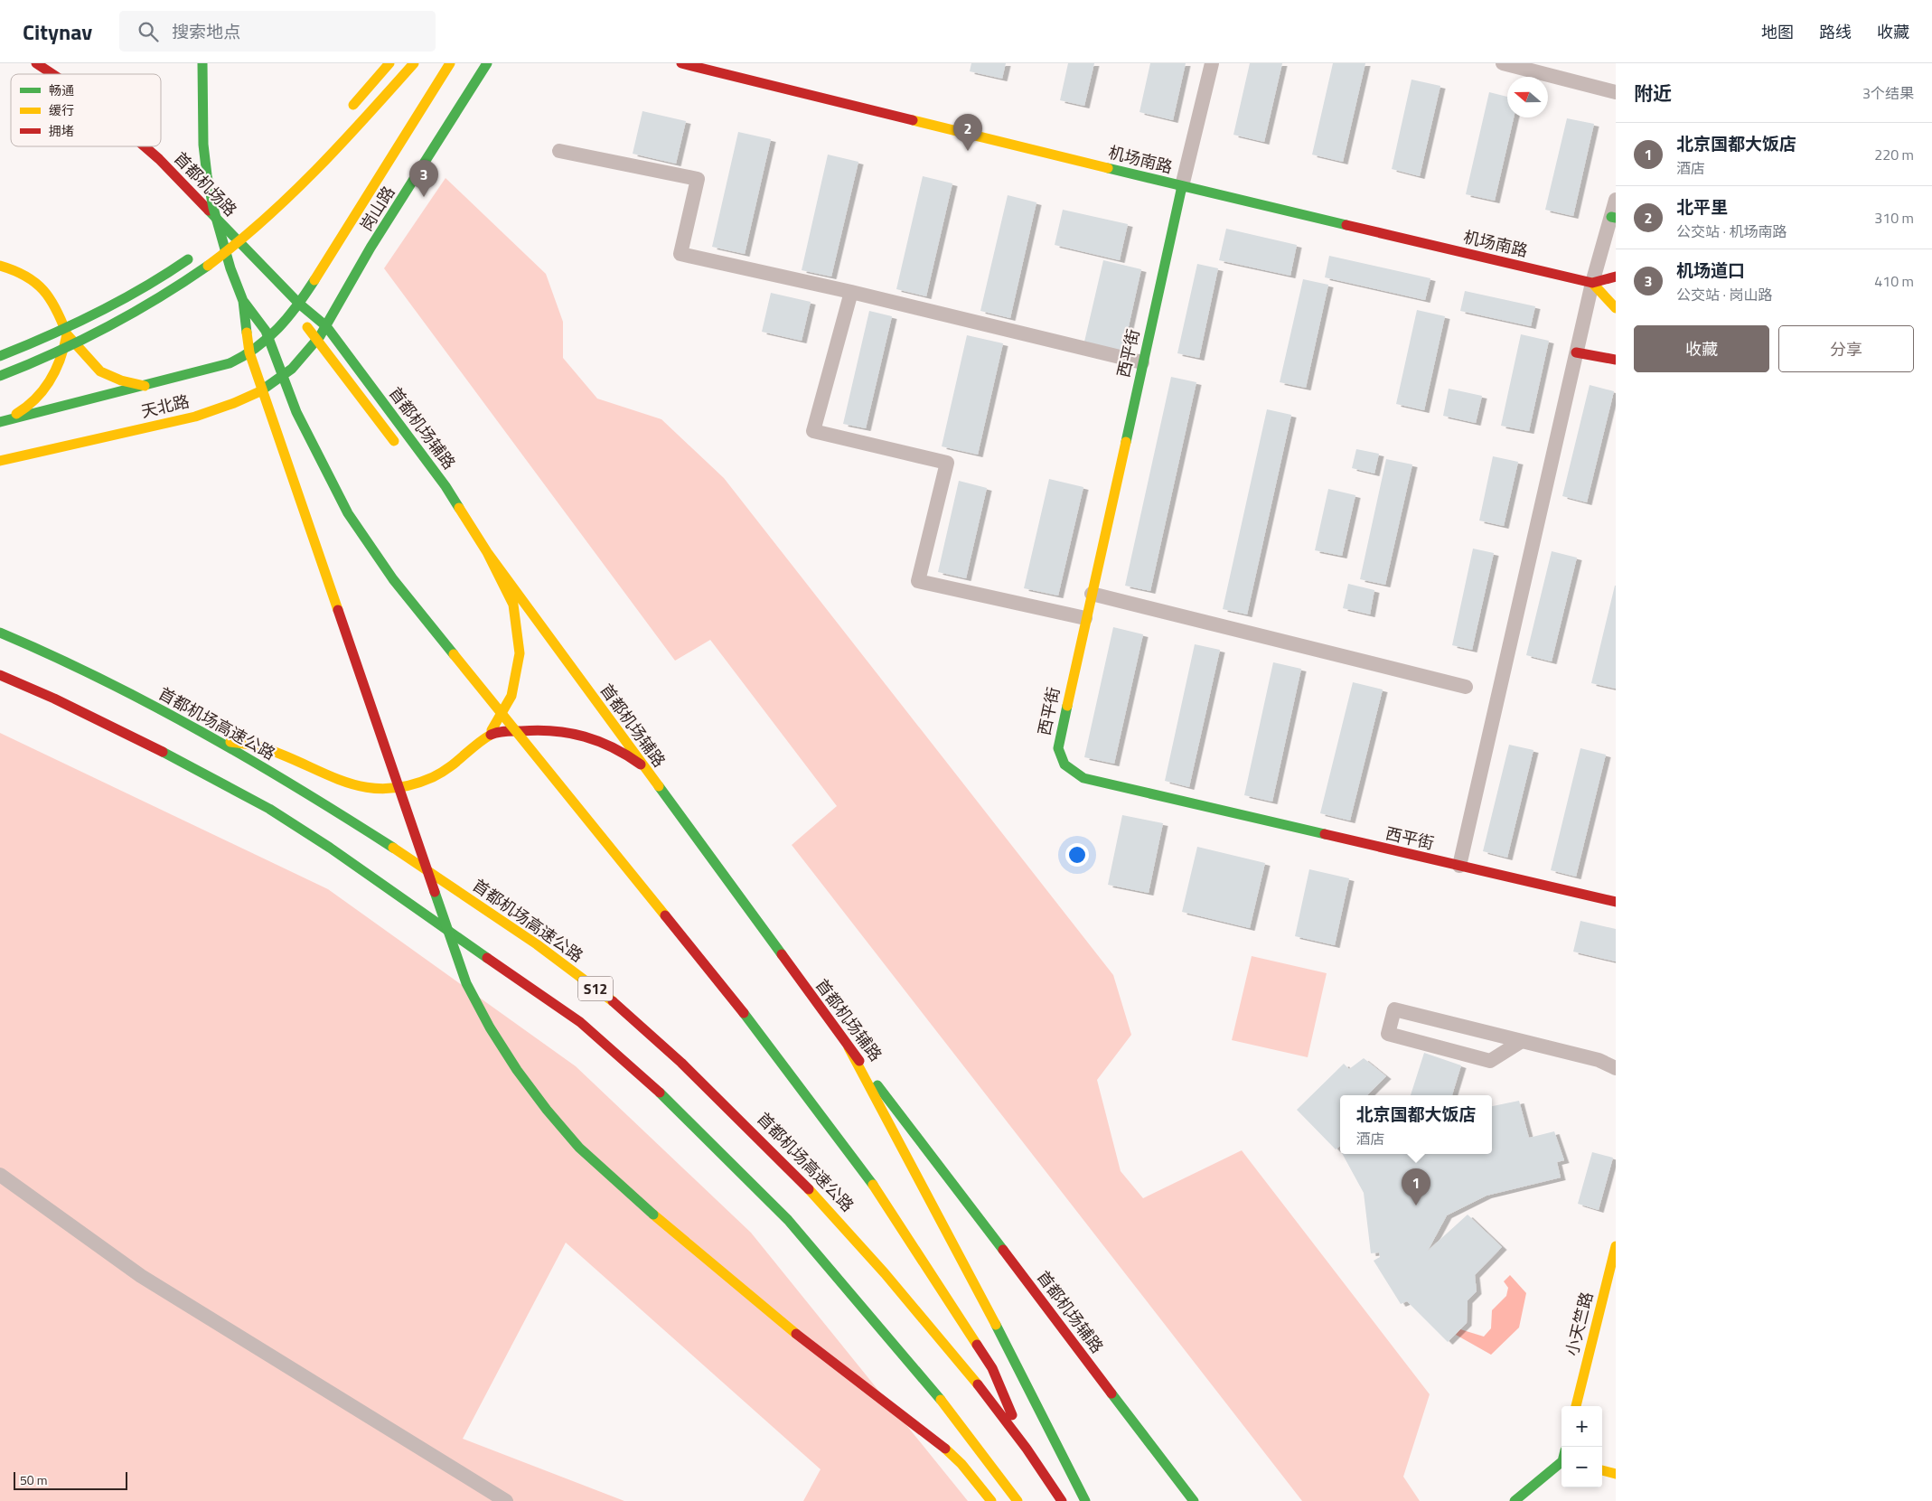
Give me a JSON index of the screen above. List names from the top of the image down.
{
  "streets": {
    "main road": [
      "机场南路",
      "首都机场路",
      "岗山路",
      "西平街",
      "天北路",
      "首都机场辅路",
      "首都机场高速公路",
      "S12",
      "小天竺路"
    ]
  },
  "crossings": [
    ["机场南路", "西平街"],
    ["首都机场路", "岗山路"],
    ["首都机场路", "天北路"],
    ["首都机场路", "首都机场辅路"],
    ["岗山路", "天北路"],
    ["岗山路", "首都机场辅路"],
    ["天北路", "首都机场辅路"]
  ],
  "legend": ["畅通", "缓行", "拥堵"],
  "scale_bar": "50 m",
  "north": "left",
  "page": {
    "header": "Citynav",
    "search": "搜索地点",
    "nav": ["地图", "路线", "收藏"],
    "heading": ["附近", "3个结果"],
    "pins": ["2", "3", "1"],
    "list": [
      {
        "mark": "1",
        "name": "北京国都大饭店",
        "note": "酒店",
        "value": "220 m"
      },
      {
        "mark": "2",
        "name": "北平里",
        "note": "公交站 · 机场南路",
        "value": "310 m"
      },
      {
        "mark": "3",
        "name": "机场道口",
        "note": "公交站 · 岗山路",
        "value": "410 m"
      }
    ],
    "buttons": ["收藏", "分享"],
    "popup": ["北京国都大饭店", "酒店"],
    "map_buttons": ["+", "−"],
    "scale": "50 m"
  }
}
